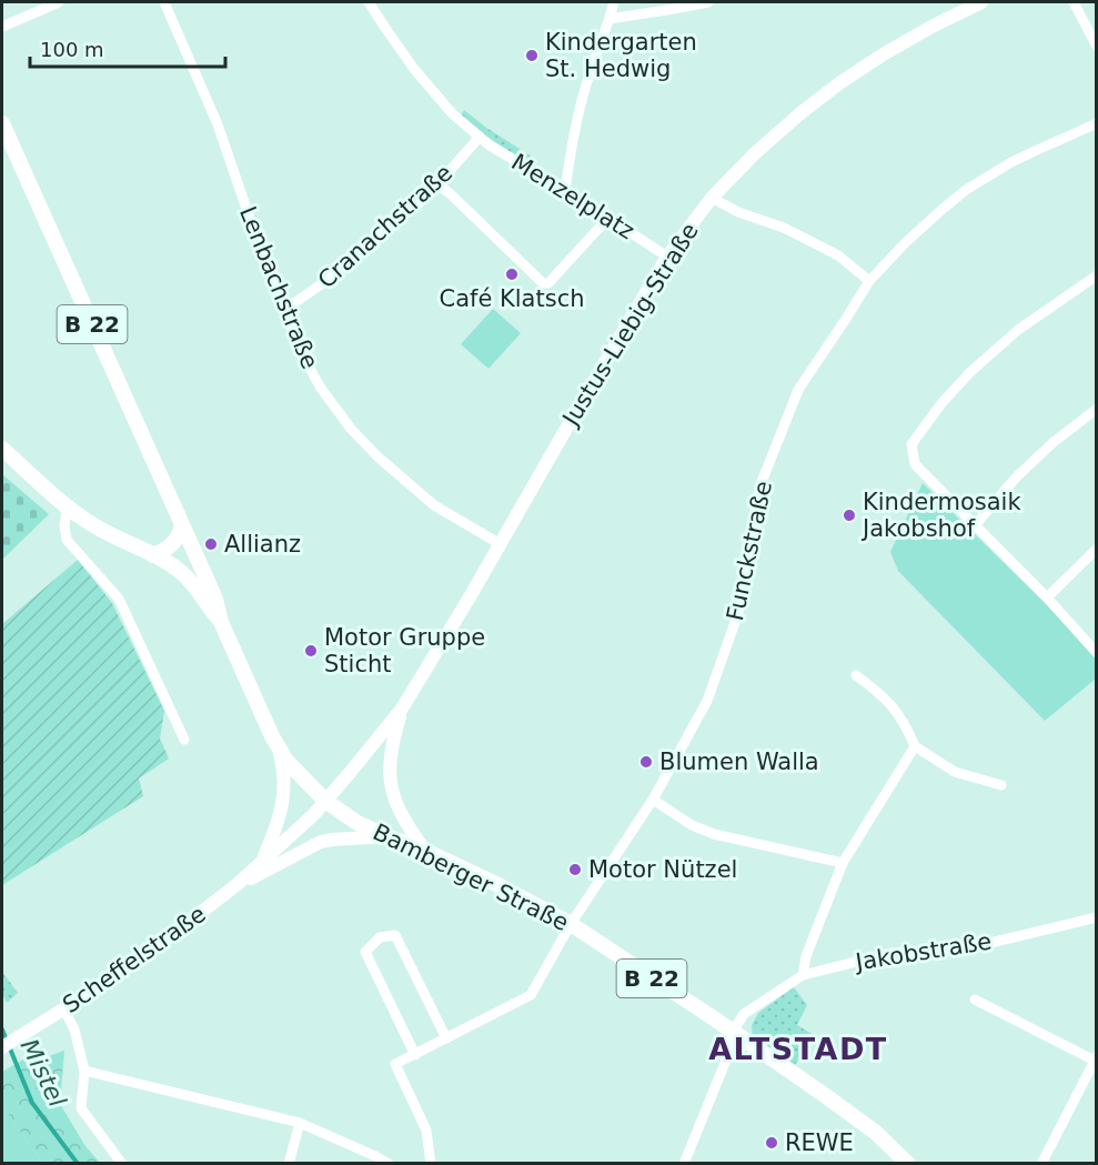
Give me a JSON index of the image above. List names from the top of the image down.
{
  "streets": {
    "main road": [
      "B 22",
      "Justus-Liebig-Straße",
      "Bamberger Straße",
      "Scheffelstraße"
    ],
    "street": [
      "Menzelplatz",
      "Cranachstraße",
      "Lenbachstraße",
      "Funckstraße",
      "Jakobstraße"
    ]
  },
  "crossings": [
    ["Menzelplatz", "Cranachstraße"],
    ["Menzelplatz", "Justus-Liebig-Straße"],
    ["Cranachstraße", "Lenbachstraße"],
    ["Lenbachstraße", "Justus-Liebig-Straße"],
    ["B 22", "Bamberger Straße"],
    ["B 22", "Scheffelstraße"],
    ["Justus-Liebig-Straße", "Scheffelstraße"],
    ["Funckstraße", "Bamberger Straße"],
    ["Bamberger Straße", "Jakobstraße"],
    ["Bamberger Straße", "Scheffelstraße"]
  ],
  "districts": ["ALTSTADT"],
  "water": ["Mistel"],
  "places": [
    "Kindergarten St. Hedwig",
    "Café Klatsch",
    "Kindermosaik Jakobshof",
    "Allianz",
    "Motor Gruppe Sticht",
    "Blumen Walla",
    "Motor Nützel",
    "REWE"
  ],
  "scale_bar": "100 m"
}
